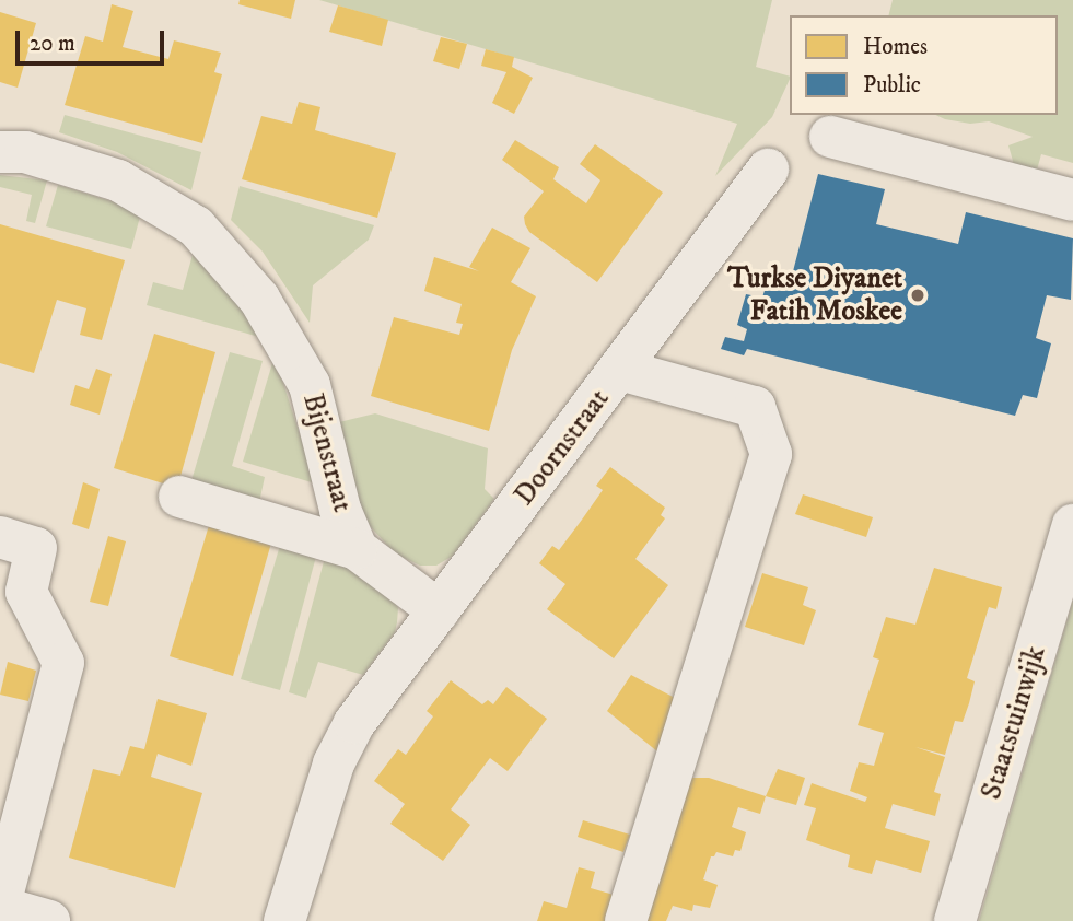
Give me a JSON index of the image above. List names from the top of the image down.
{
  "streets": {
    "street": ["Doornstraat", "Bijenstraat", "Staatstuinwijk"]
  },
  "crossings": [
    ["Doornstraat", "Bijenstraat"]
  ],
  "places": ["Turkse Diyanet Fatih Moskee"],
  "legend": ["Homes", "Public"],
  "scale_bar": "20 m"
}
